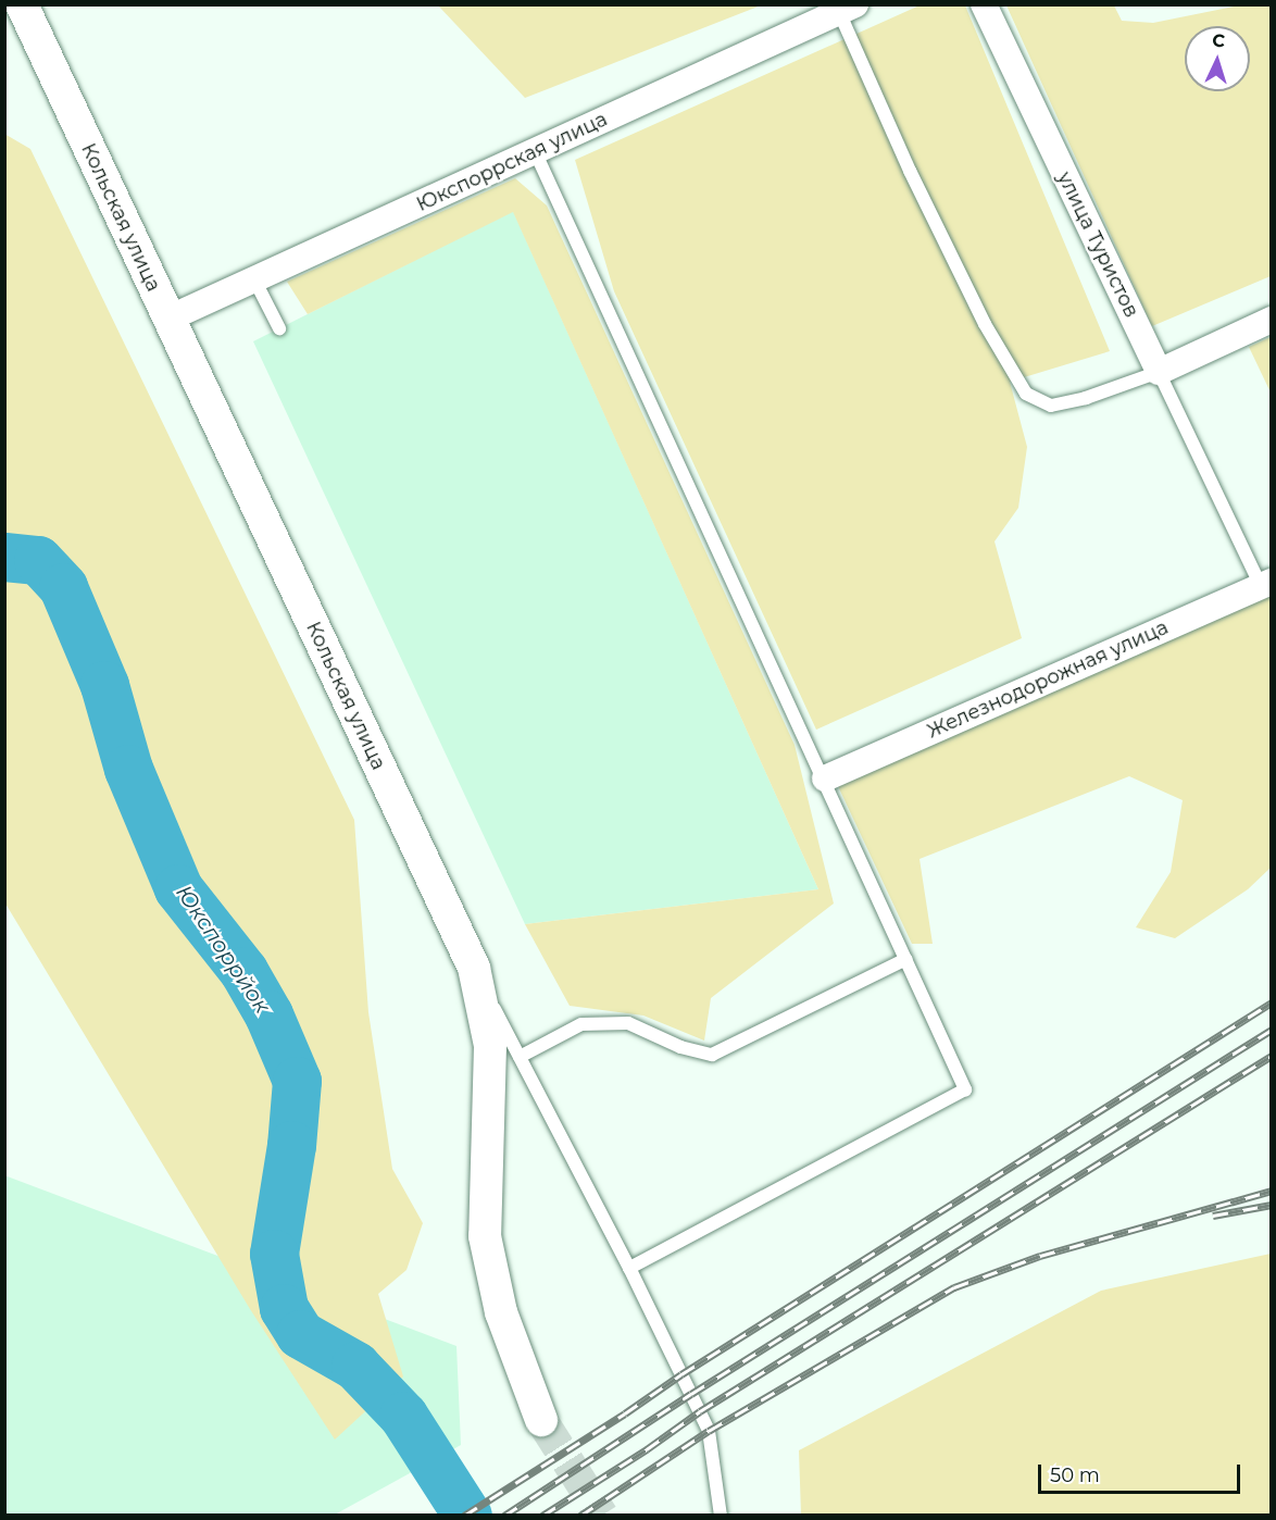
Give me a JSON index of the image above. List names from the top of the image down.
{
  "streets": {
    "street": [
      "Юкспоррская улица",
      "Кольская улица",
      "улица Туристов",
      "Железнодорожная улица"
    ]
  },
  "crossings": [
    ["Юкспоррская улица", "Кольская улица"]
  ],
  "water": ["Юкспоррйок"],
  "scale_bar": "50 m",
  "north": "top"
}
